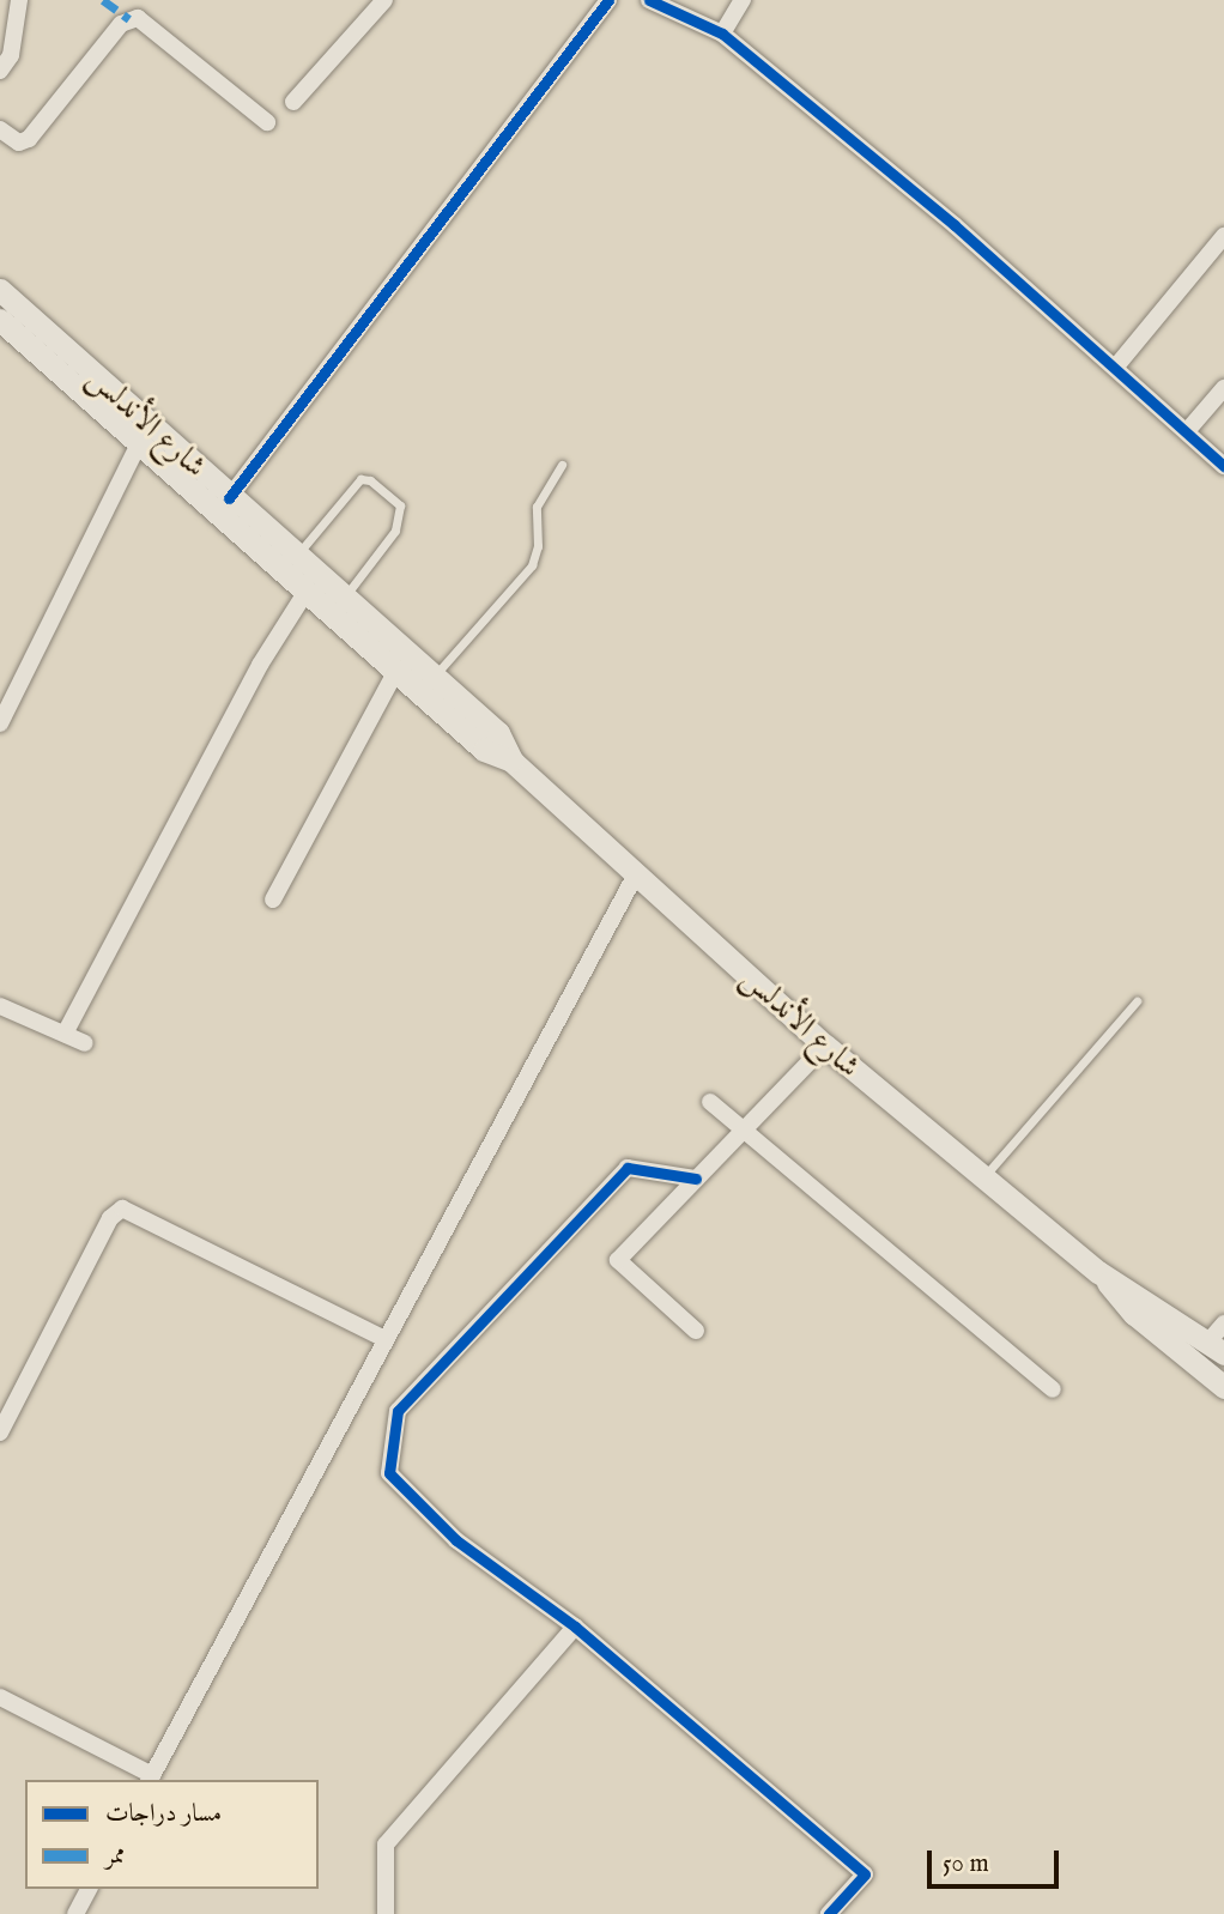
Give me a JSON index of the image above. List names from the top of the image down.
{
  "streets": {
    "main road": ["شارع الأندلس"]
  },
  "legend": ["مسار دراجات", "ممر"],
  "scale_bar": "50 m"
}
